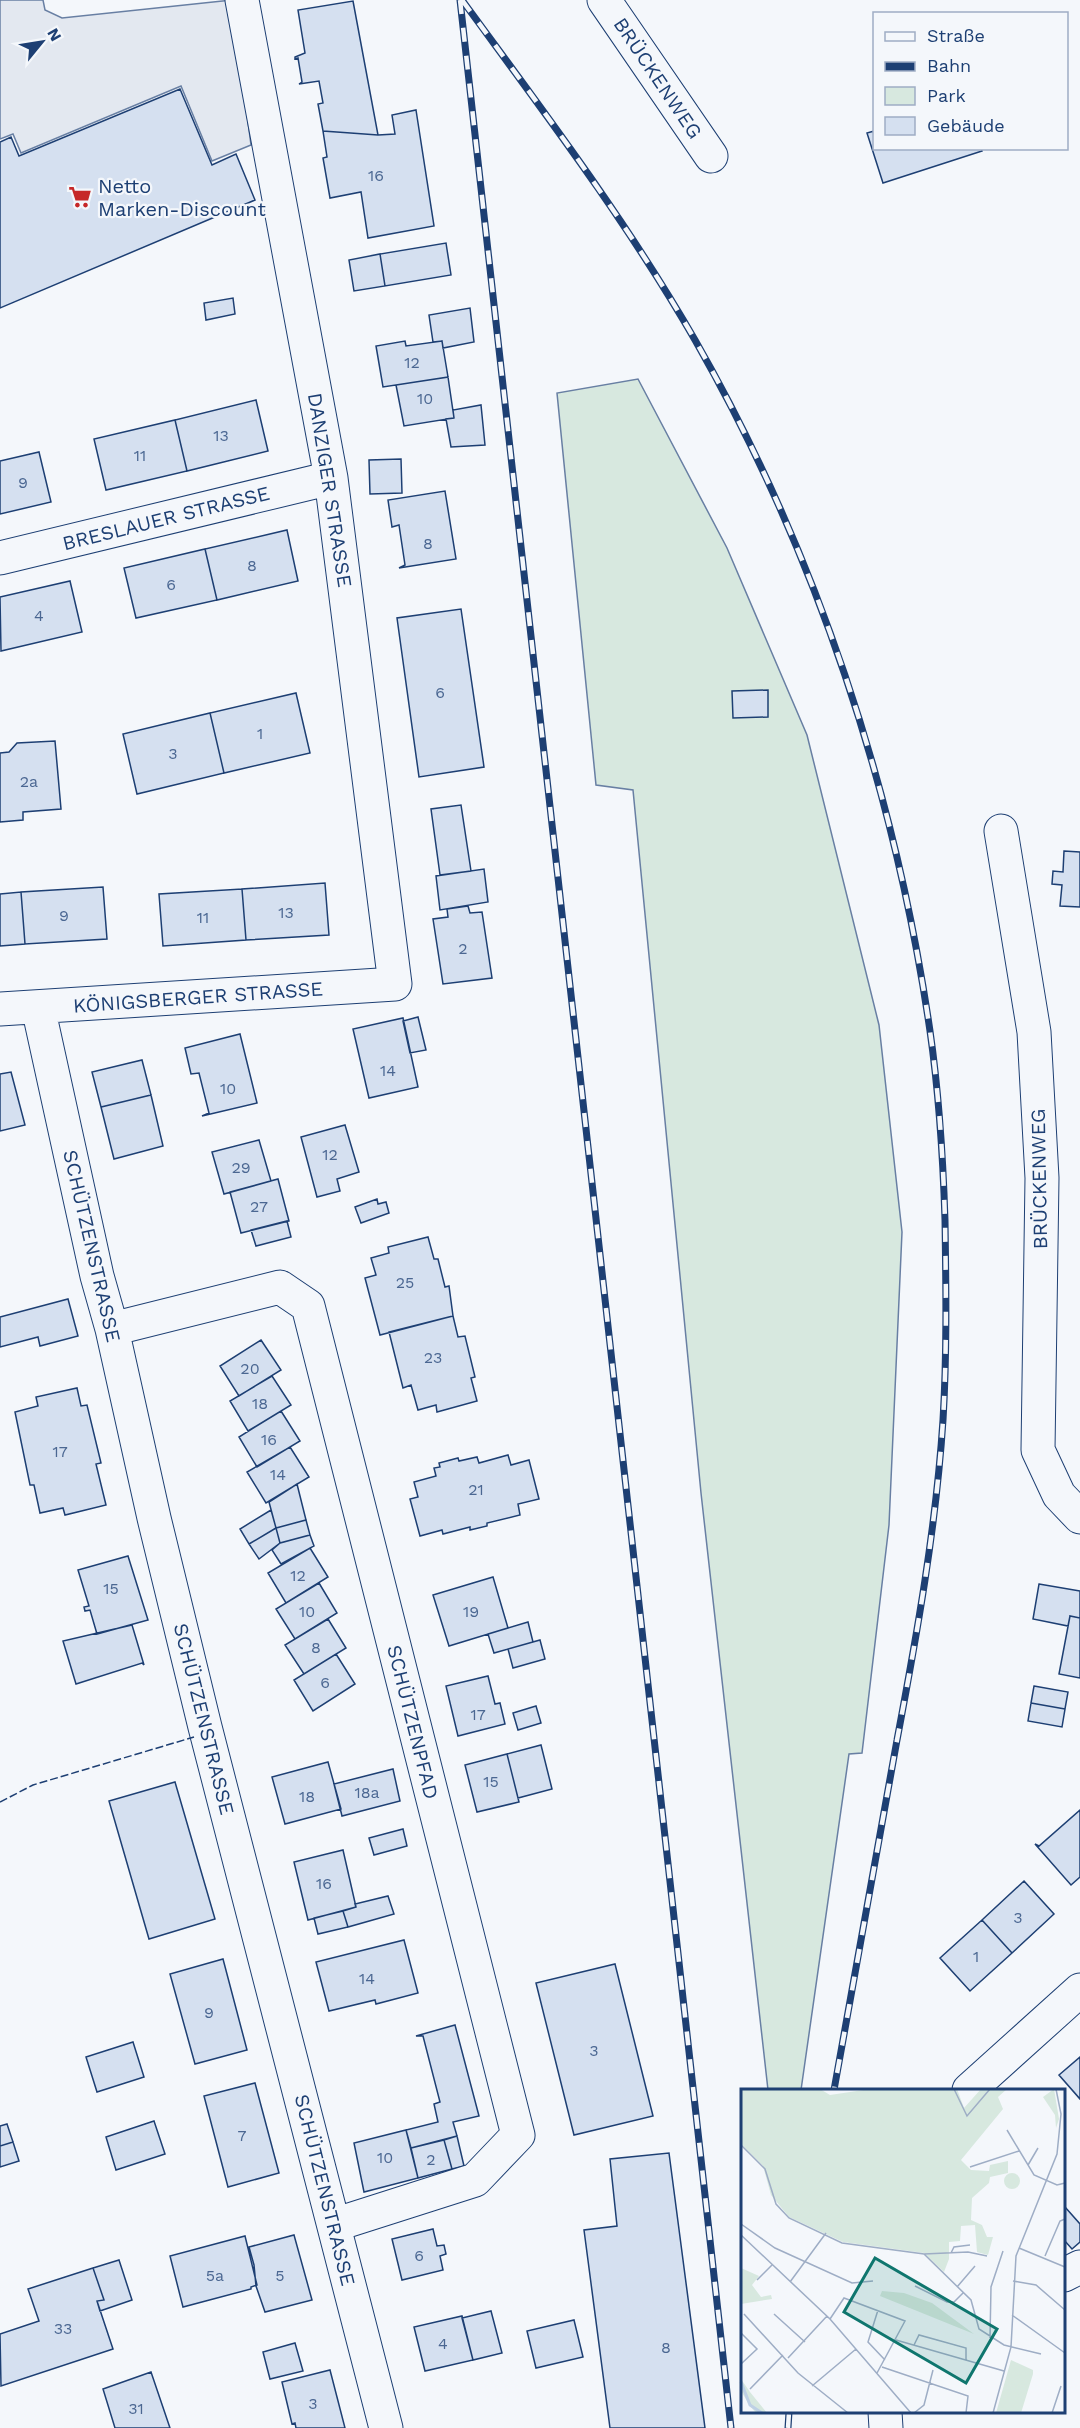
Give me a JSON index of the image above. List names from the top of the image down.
{
  "streets": {
    "street": [
      "BRÜCKENWEG",
      "DANZIGER STRASSE",
      "BRESLAUER STRASSE",
      "KÖNIGSBERGER STRASSE",
      "SCHÜTZENSTRASSE",
      "SCHÜTZENPFAD"
    ]
  },
  "crossings": [
    ["DANZIGER STRASSE", "BRESLAUER STRASSE"],
    ["DANZIGER STRASSE", "KÖNIGSBERGER STRASSE"],
    ["KÖNIGSBERGER STRASSE", "SCHÜTZENSTRASSE"],
    ["SCHÜTZENSTRASSE", "SCHÜTZENPFAD"]
  ],
  "places": {
    "supermarket": ["Netto Marken-Discount"]
  },
  "house_numbers": [
    "16",
    "12",
    "10",
    "13",
    "11",
    "9",
    "8",
    "8",
    "6",
    "4",
    "6",
    "1",
    "3",
    "2a",
    "13",
    "9",
    "11",
    "2",
    "14",
    "10",
    "12",
    "29",
    "27",
    "25",
    "23",
    "20",
    "18",
    "16",
    "17",
    "14",
    "21",
    "12",
    "15",
    "10",
    "19",
    "8",
    "6",
    "17",
    "15",
    "18a",
    "18",
    "16",
    "3",
    "1",
    "14",
    "9",
    "3",
    "7",
    "10",
    "2",
    "6",
    "5a",
    "5",
    "33",
    "4",
    "8",
    "3",
    "31"
  ],
  "legend": [
    "Straße",
    "Bahn",
    "Park",
    "Gebäude"
  ],
  "north": "top right"
}
